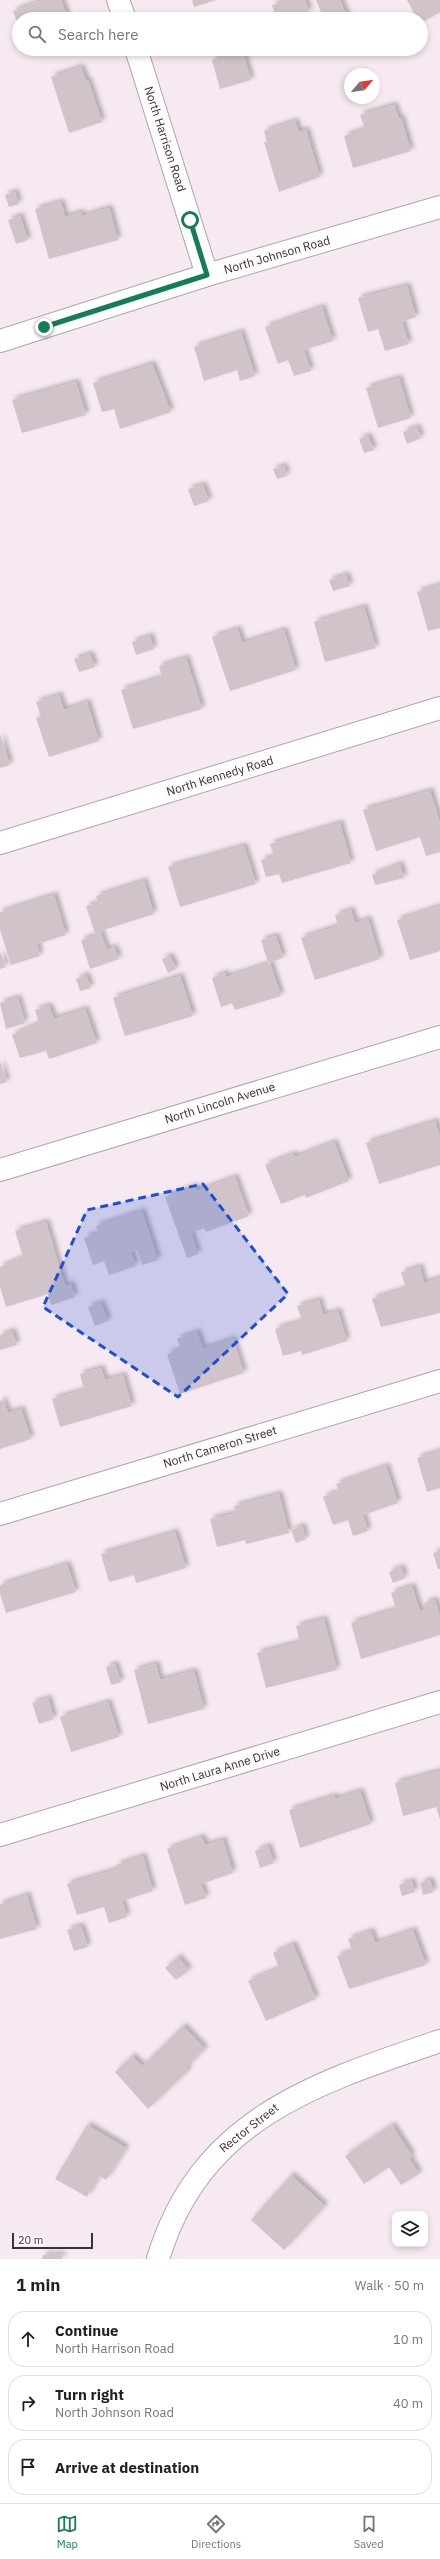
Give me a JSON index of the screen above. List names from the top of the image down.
{
  "streets": {
    "street": [
      "North Harrison Road",
      "North Johnson Road",
      "North Kennedy Road",
      "North Lincoln Avenue",
      "North Cameron Street",
      "North Laura Anne Drive",
      "Rector Street"
    ]
  },
  "crossings": [
    ["North Harrison Road", "North Johnson Road"]
  ],
  "scale_bar": "20 m",
  "north": "top right",
  "page": {
    "search": "Search here",
    "scale": "20 m",
    "heading": ["1 min", "Walk · 50 m"],
    "list": [
      ["Continue", "North Harrison Road", "10 m"],
      ["Turn right", "North Johnson Road", "40 m"],
      "Arrive at destination"
    ],
    "nav": ["Map", "Directions", "Saved"]
  }
}
